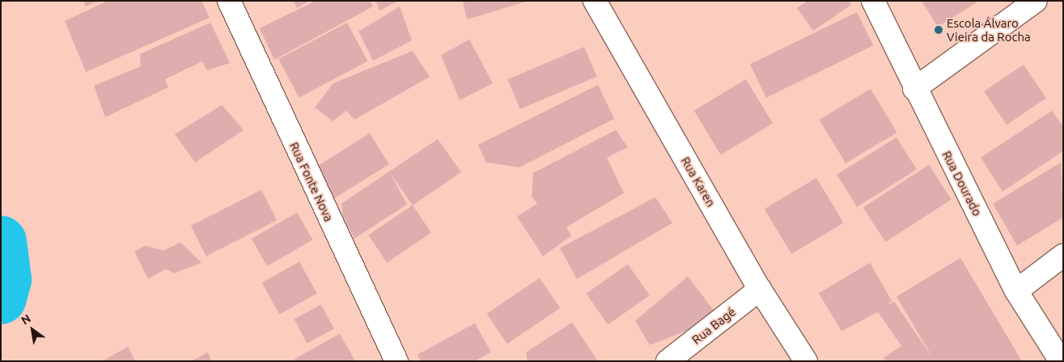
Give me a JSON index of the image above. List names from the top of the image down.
{
  "streets": {
    "street": [
      "Rua Fonte Nova",
      "Rua Karen",
      "Rua Dourado",
      "Rua Bagé"
    ]
  },
  "crossings": [
    ["Rua Karen", "Rua Bagé"]
  ],
  "places": ["Escola Álvaro Vieira da Rocha"],
  "north": "top left"
}
